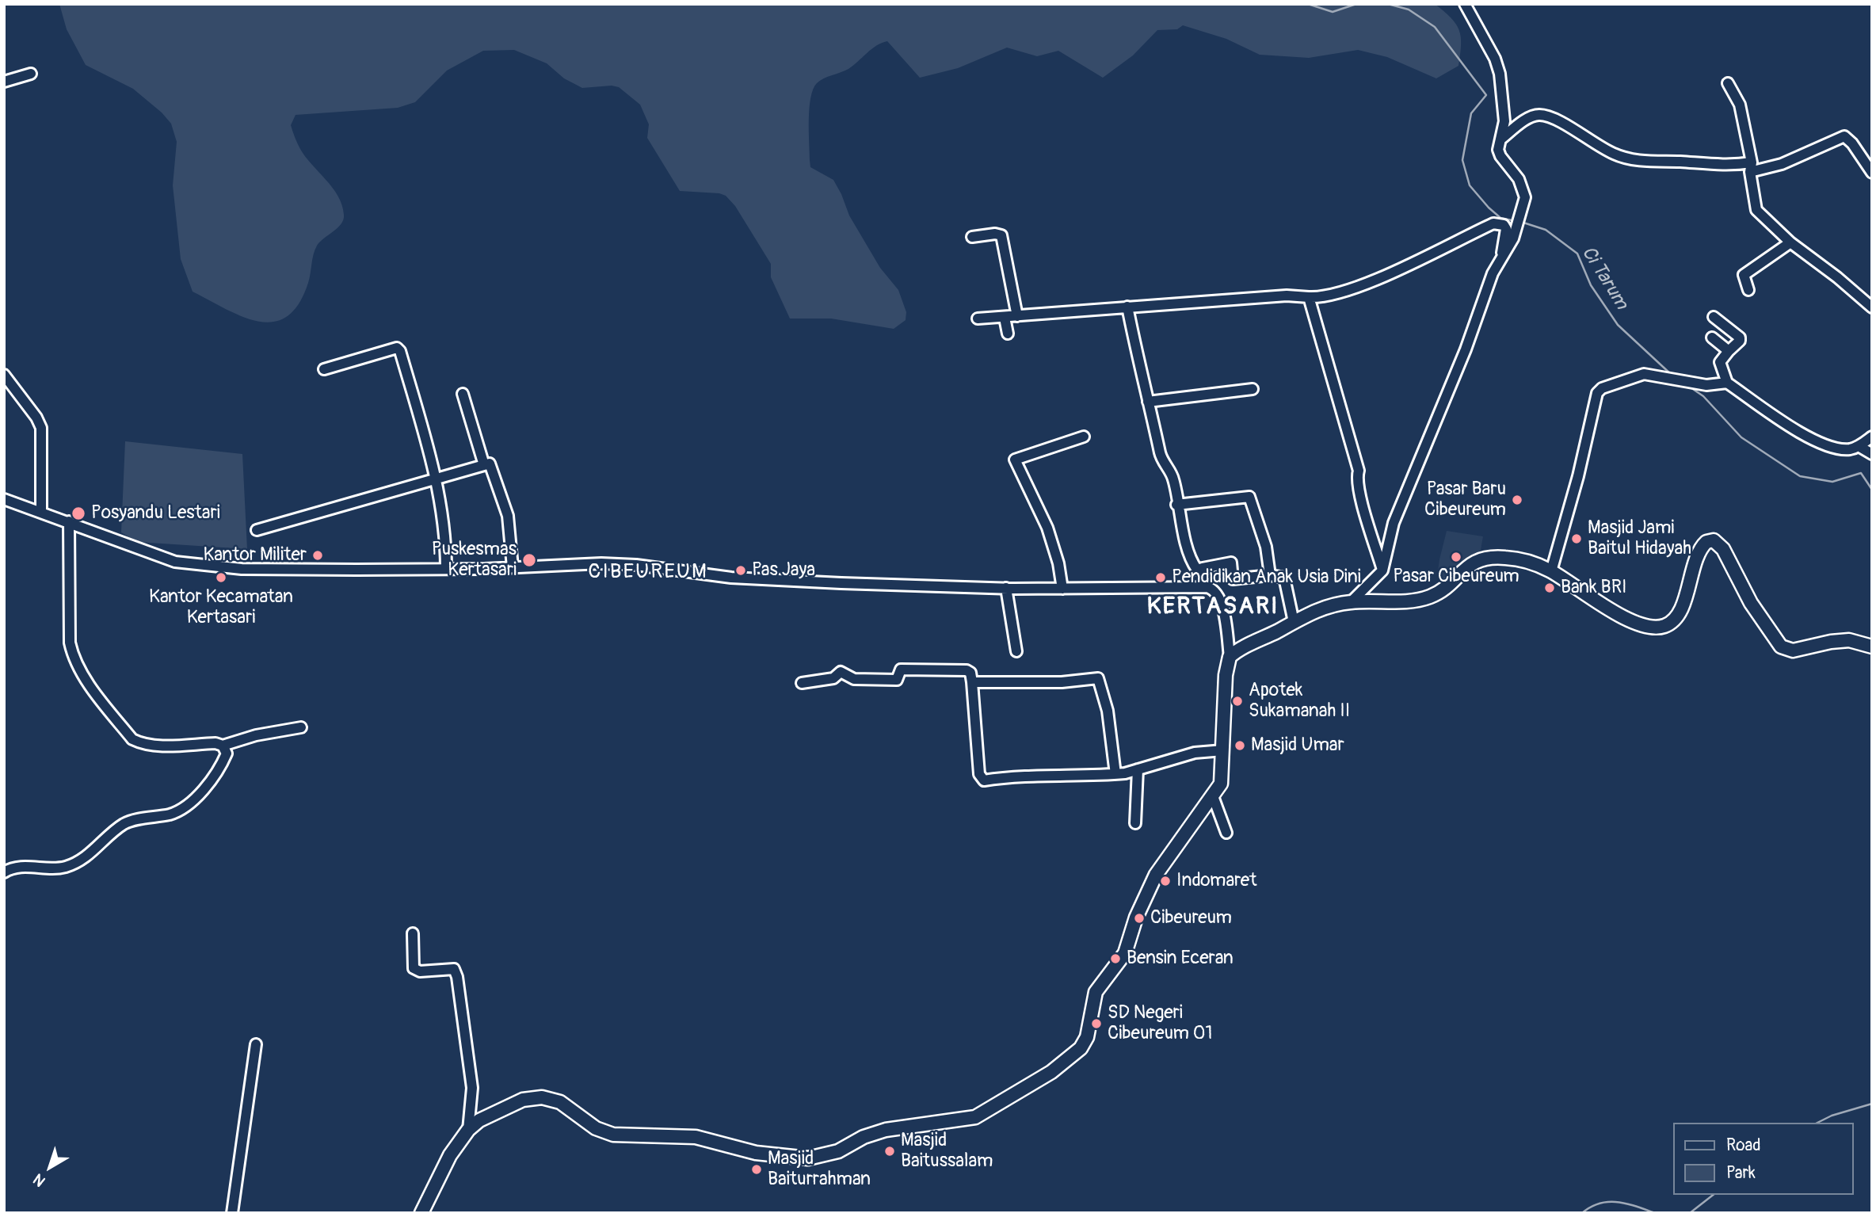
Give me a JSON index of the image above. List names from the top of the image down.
{
  "districts": ["CIBEUREUM", "KERTASARI"],
  "water": ["Ci Tarum"],
  "places": [
    "Pasar Baru Cibeureum",
    "Posyandu Lestari",
    "Masjid Jami Baitul Hidayah",
    "Kantor Militer",
    "Pasar Cibeureum",
    "Puskesmas Kertasari",
    "Pas Jaya",
    "Kantor Kecamatan Kertasari",
    "Pendidikan Anak Usia Dini",
    "Bank BRI",
    "Apotek Sukamanah II",
    "Masjid Umar",
    "Indomaret",
    "Cibeureum",
    "Bensin Eceran",
    "SD Negeri Cibeureum 01",
    "Masjid Baitussalam",
    "Masjid Baiturrahman"
  ],
  "legend": ["Road", "Park"],
  "north": "bottom left"
}
